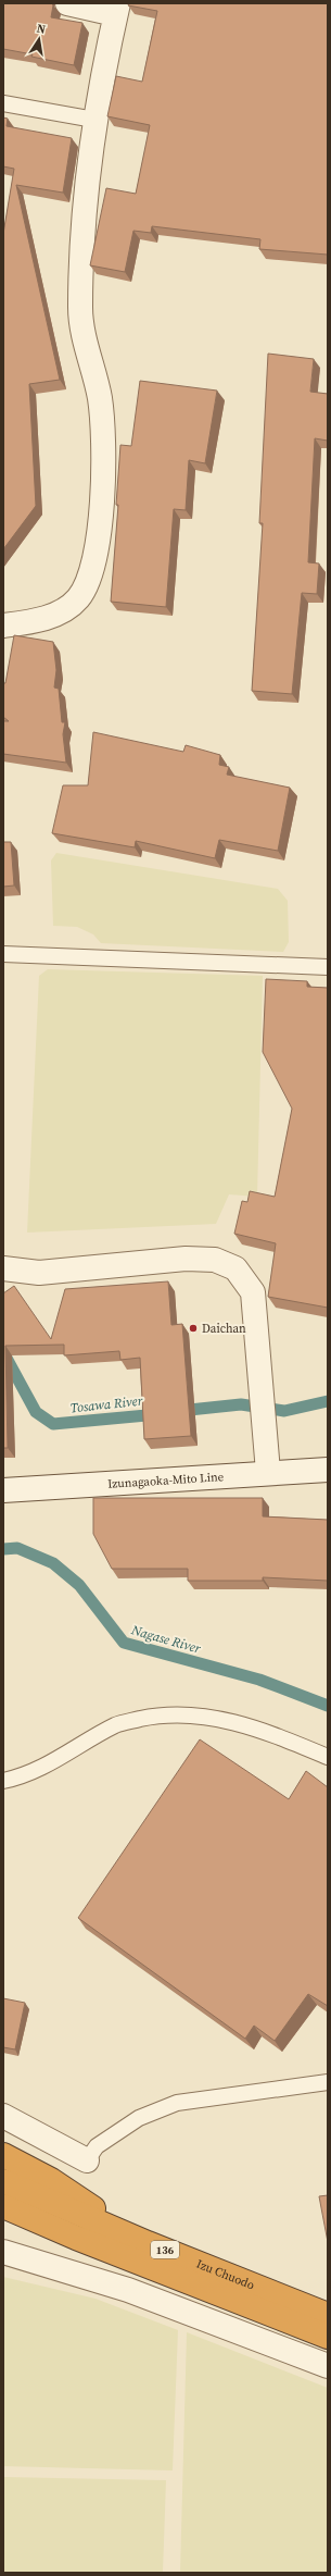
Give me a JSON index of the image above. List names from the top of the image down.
{
  "streets": {
    "highway": ["136", "Izu Chuodo"],
    "street": ["Izunagaoka-Mito Line"]
  },
  "water": ["Tosawa River", "Nagase River"],
  "places": ["Daichan"],
  "north": "top"
}
